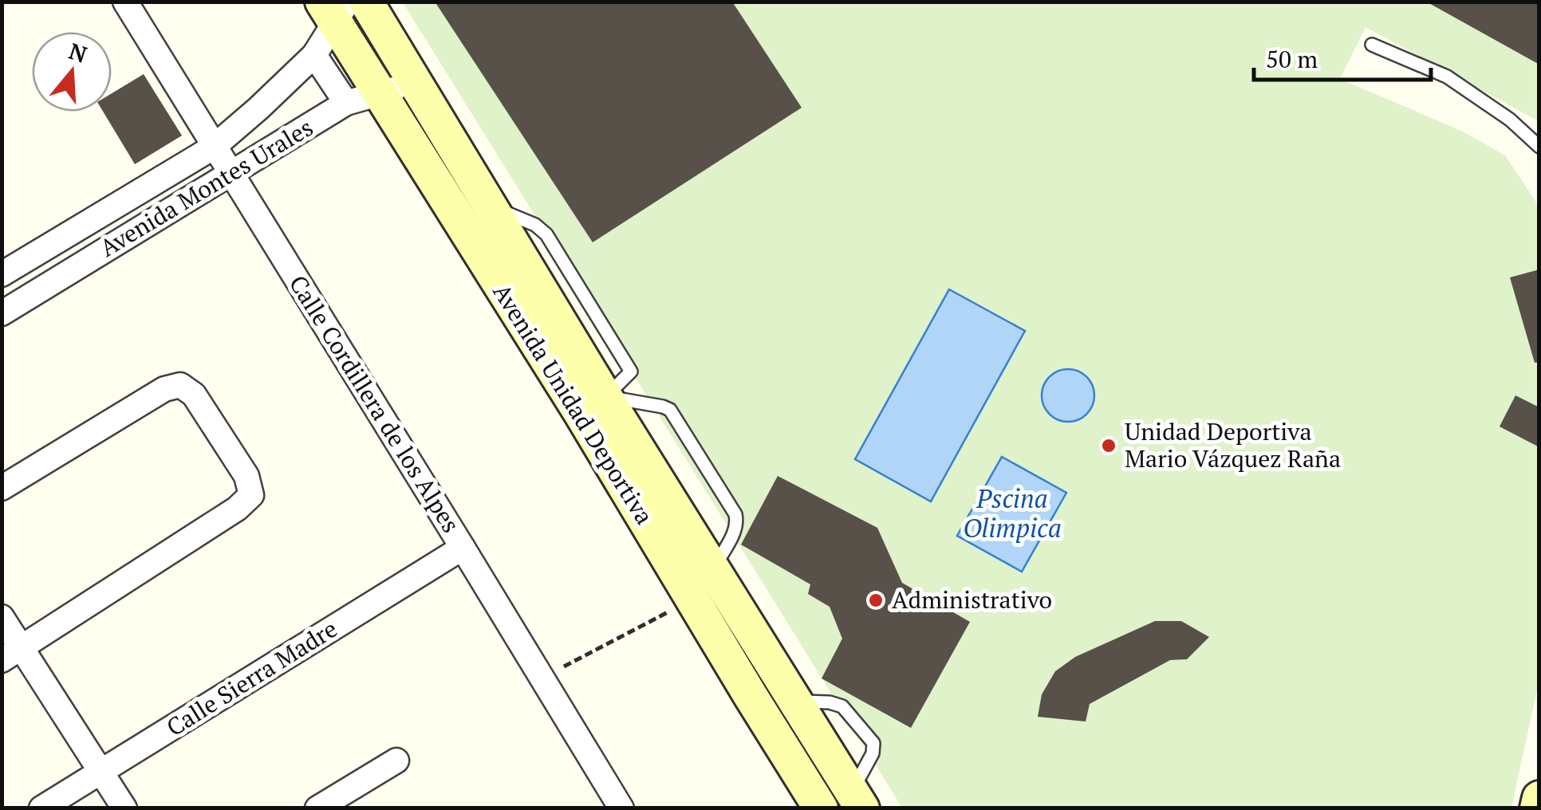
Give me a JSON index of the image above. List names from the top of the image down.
{
  "streets": {
    "street": [
      "Avenida Montes Urales",
      "Calle Cordillera de los Alpes",
      "Avenida Unidad Deportiva",
      "Calle Sierra Madre"
    ]
  },
  "crossings": [
    ["Avenida Montes Urales", "Calle Cordillera de los Alpes"],
    ["Avenida Montes Urales", "Avenida Unidad Deportiva"],
    ["Calle Cordillera de los Alpes", "Calle Sierra Madre"]
  ],
  "water": ["Pscina Olimpica"],
  "places": ["Unidad Deportiva Mario Vázquez Raña", "Administrativo"],
  "scale_bar": "50 m",
  "north": "top"
}
